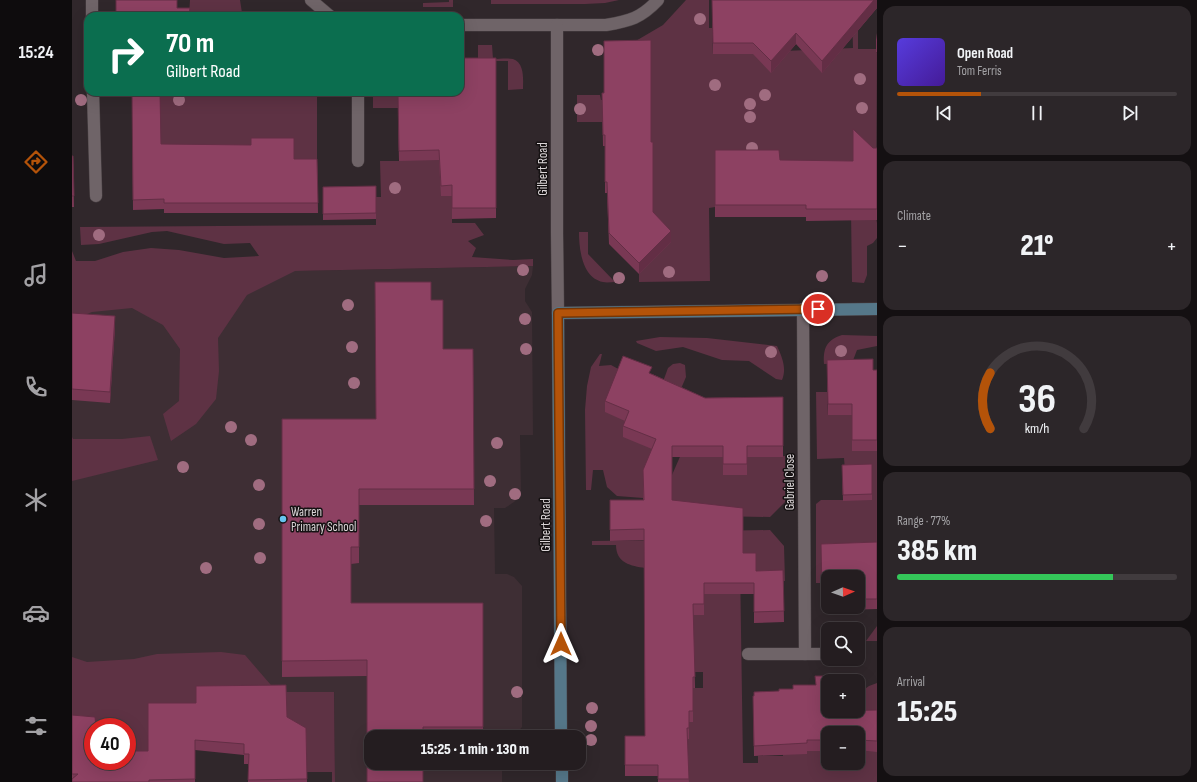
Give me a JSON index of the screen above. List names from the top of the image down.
{
  "streets": {
    "street": ["Gilbert Road", "Gabriel Close"]
  },
  "places": ["Warren Primary School"],
  "north": "right",
  "page": {
    "tabs": "15:24",
    "turn": ["70 m", "Gilbert Road"],
    "song": ["Open Road", "Tom Ferris"],
    "tile": [
      "Climate",
      ["Range · 77%", "385 km"],
      ["Arrival", "15:25"]
    ],
    "heat": ["−", "21°", "+"],
    "map_buttons": ["+", "−"],
    "limit": "40",
    "trip": "15:25 · 1 min · 130 m",
    "gauge": ["36", "km/h"]
  }
}
